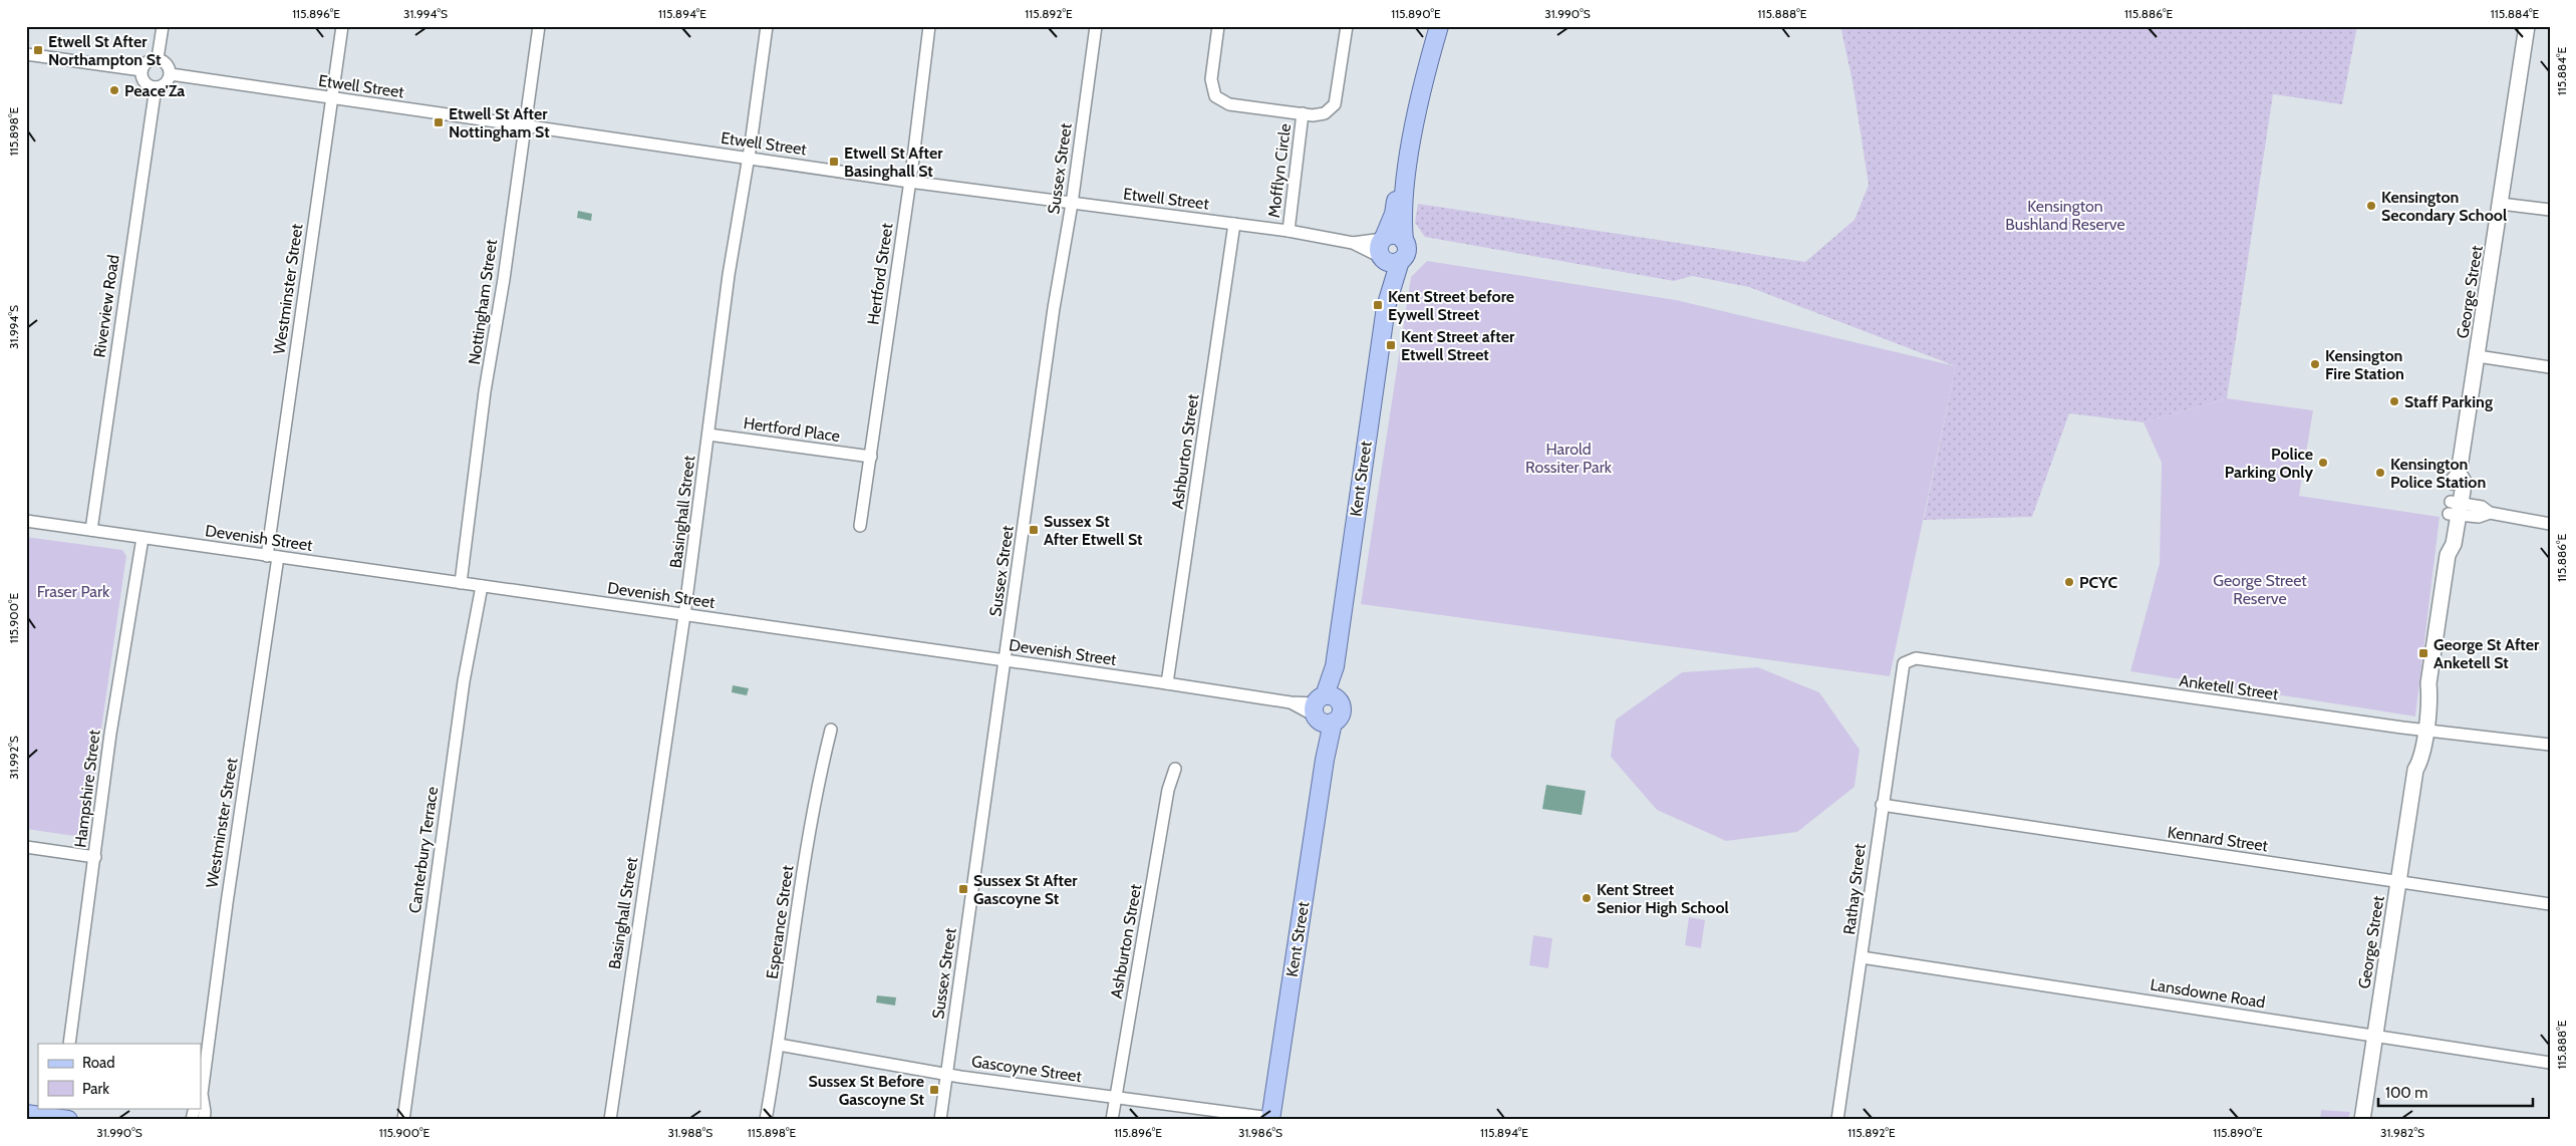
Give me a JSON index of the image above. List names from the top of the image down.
{
  "streets": {
    "main road": ["George Street", "Kent Street"],
    "street": [
      "Etwell Street",
      "Sussex Street",
      "Mofflyn Circle",
      "Hertford Street",
      "Westminster Street",
      "Nottingham Street",
      "Riverview Road",
      "Hertford Place",
      "Ashburton Street",
      "Basinghall Street",
      "Devenish Street",
      "Anketell Street",
      "Hampshire Street",
      "Kennard Street",
      "Canterbury Terrace",
      "Rathay Street",
      "Esperance Street",
      "Lansdowne Road",
      "Gascoyne Street"
    ]
  },
  "crossings": [
    ["Etwell Street", "Sussex Street"],
    ["Etwell Street", "Mofflyn Circle"],
    ["Etwell Street", "Hertford Street"],
    ["Etwell Street", "Westminster Street"],
    ["Etwell Street", "Nottingham Street"],
    ["Etwell Street", "Riverview Road"],
    ["Etwell Street", "Ashburton Street"],
    ["Etwell Street", "Kent Street"],
    ["Etwell Street", "Basinghall Street"],
    ["Sussex Street", "Devenish Street"],
    ["Sussex Street", "Gascoyne Street"],
    ["Hertford Street", "Hertford Place"],
    ["Westminster Street", "Devenish Street"],
    ["George Street", "Anketell Street"],
    ["George Street", "Kennard Street"],
    ["George Street", "Lansdowne Road"],
    ["Nottingham Street", "Devenish Street"],
    ["Riverview Road", "Devenish Street"],
    ["Hertford Place", "Basinghall Street"],
    ["Ashburton Street", "Devenish Street"],
    ["Ashburton Street", "Gascoyne Street"],
    ["Kent Street", "Devenish Street"],
    ["Kent Street", "Gascoyne Street"],
    ["Basinghall Street", "Devenish Street"],
    ["Devenish Street", "Hampshire Street"],
    ["Devenish Street", "Canterbury Terrace"],
    ["Anketell Street", "Rathay Street"],
    ["Kennard Street", "Rathay Street"],
    ["Rathay Street", "Lansdowne Road"],
    ["Esperance Street", "Gascoyne Street"]
  ],
  "parks": [
    "Kensington Bushland Reserve",
    "Harold Rossiter Park",
    "George Street Reserve",
    "Fraser Park"
  ],
  "places": {
    "transit": [
      "Etwell St After Northampton St",
      "Etwell St After Nottingham St",
      "Etwell St After Basinghall St",
      "Kent Street before Eywell Street",
      "Kent Street after Etwell Street",
      "Sussex St After Etwell St",
      "George St After Anketell St",
      "Sussex St After Gascoyne St",
      "Sussex St Before Gascoyne St"
    ],
    "other": [
      "Peace'Za",
      "Kensington Secondary School",
      "Kensington Fire Station",
      "Staff Parking",
      "Police Parking Only",
      "Kensington Police Station",
      "PCYC",
      "Kent Street Senior High School"
    ]
  },
  "legend": ["Road", "Park"],
  "scale_bar": "100 m",
  "coordinates": [
    "115.896°E",
    "31.994°S",
    "115.894°E",
    "115.892°E",
    "115.890°E",
    "31.990°S",
    "115.888°E",
    "115.886°E",
    "115.884°E",
    "115.898°E",
    "115.900°E",
    "31.992°S",
    "31.988°S",
    "31.986°S",
    "31.982°S"
  ]
}
